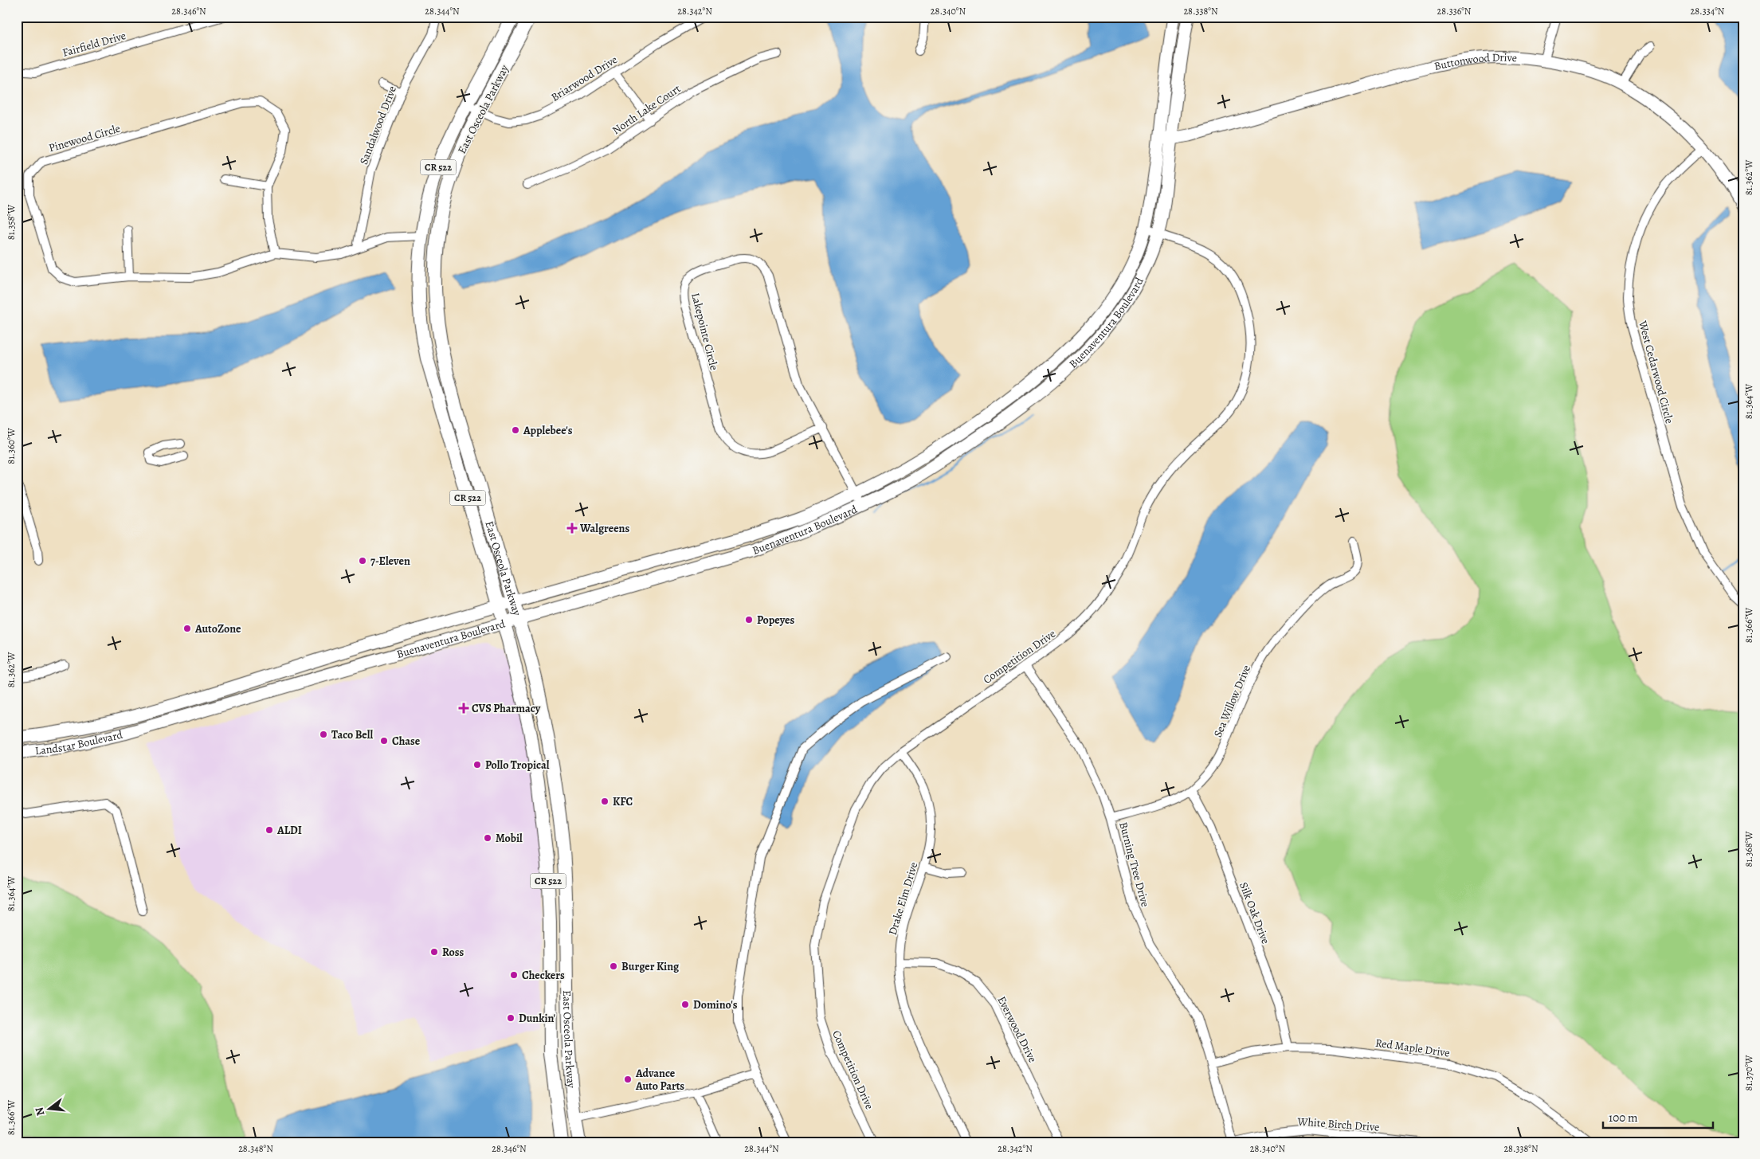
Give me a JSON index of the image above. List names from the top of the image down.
{
  "streets": {
    "main road": [
      "Buttonwood Drive",
      "East Osceola Parkway",
      "CR 522",
      "Buenaventura Boulevard",
      "Landstar Boulevard"
    ],
    "street": [
      "Fairfield Drive",
      "Briarwood Drive",
      "North Lake Court",
      "Sandalwood Drive",
      "Pinewood Circle",
      "Lakepointe Circle",
      "West Cedarwood Circle",
      "Competition Drive",
      "Sea Willow Drive",
      "Burning Tree Drive",
      "Drake Elm Drive",
      "Silk Oak Drive",
      "Everwood Drive",
      "Red Maple Drive",
      "White Birch Drive"
    ]
  },
  "crossings": [
    ["Buttonwood Drive", "Buenaventura Boulevard"],
    ["Buttonwood Drive", "West Cedarwood Circle"],
    ["Briarwood Drive", "East Osceola Parkway"],
    ["East Osceola Parkway", "Pinewood Circle"],
    ["East Osceola Parkway", "Buenaventura Boulevard"],
    ["Sandalwood Drive", "Pinewood Circle"],
    ["Buenaventura Boulevard", "Lakepointe Circle"],
    ["Buenaventura Boulevard", "Competition Drive"],
    ["Buenaventura Boulevard", "Landstar Boulevard"],
    ["Competition Drive", "Burning Tree Drive"],
    ["Competition Drive", "Drake Elm Drive"],
    ["Sea Willow Drive", "Burning Tree Drive"],
    ["Sea Willow Drive", "Silk Oak Drive"],
    ["Burning Tree Drive", "Red Maple Drive"],
    ["Burning Tree Drive", "White Birch Drive"],
    ["Drake Elm Drive", "Everwood Drive"],
    ["Silk Oak Drive", "Red Maple Drive"]
  ],
  "places": {
    "other": [
      "Applebee's",
      "7-Eleven",
      "Popeyes",
      "AutoZone",
      "Taco Bell",
      "Chase",
      "Pollo Tropical",
      "KFC",
      "ALDI",
      "Mobil",
      "Ross",
      "Burger King",
      "Checkers",
      "Domino's",
      "Dunkin'",
      "Advance Auto Parts"
    ],
    "health": ["Walgreens", "CVS Pharmacy"]
  },
  "scale_bar": "100 m",
  "north": "left",
  "coordinates": [
    "28.346°N",
    "28.344°N",
    "28.342°N",
    "28.340°N",
    "28.338°N",
    "28.336°N",
    "28.334°N",
    "81.362°W",
    "81.358°W",
    "81.364°W",
    "81.360°W",
    "81.366°W",
    "81.368°W",
    "81.370°W",
    "28.348°N"
  ]
}
